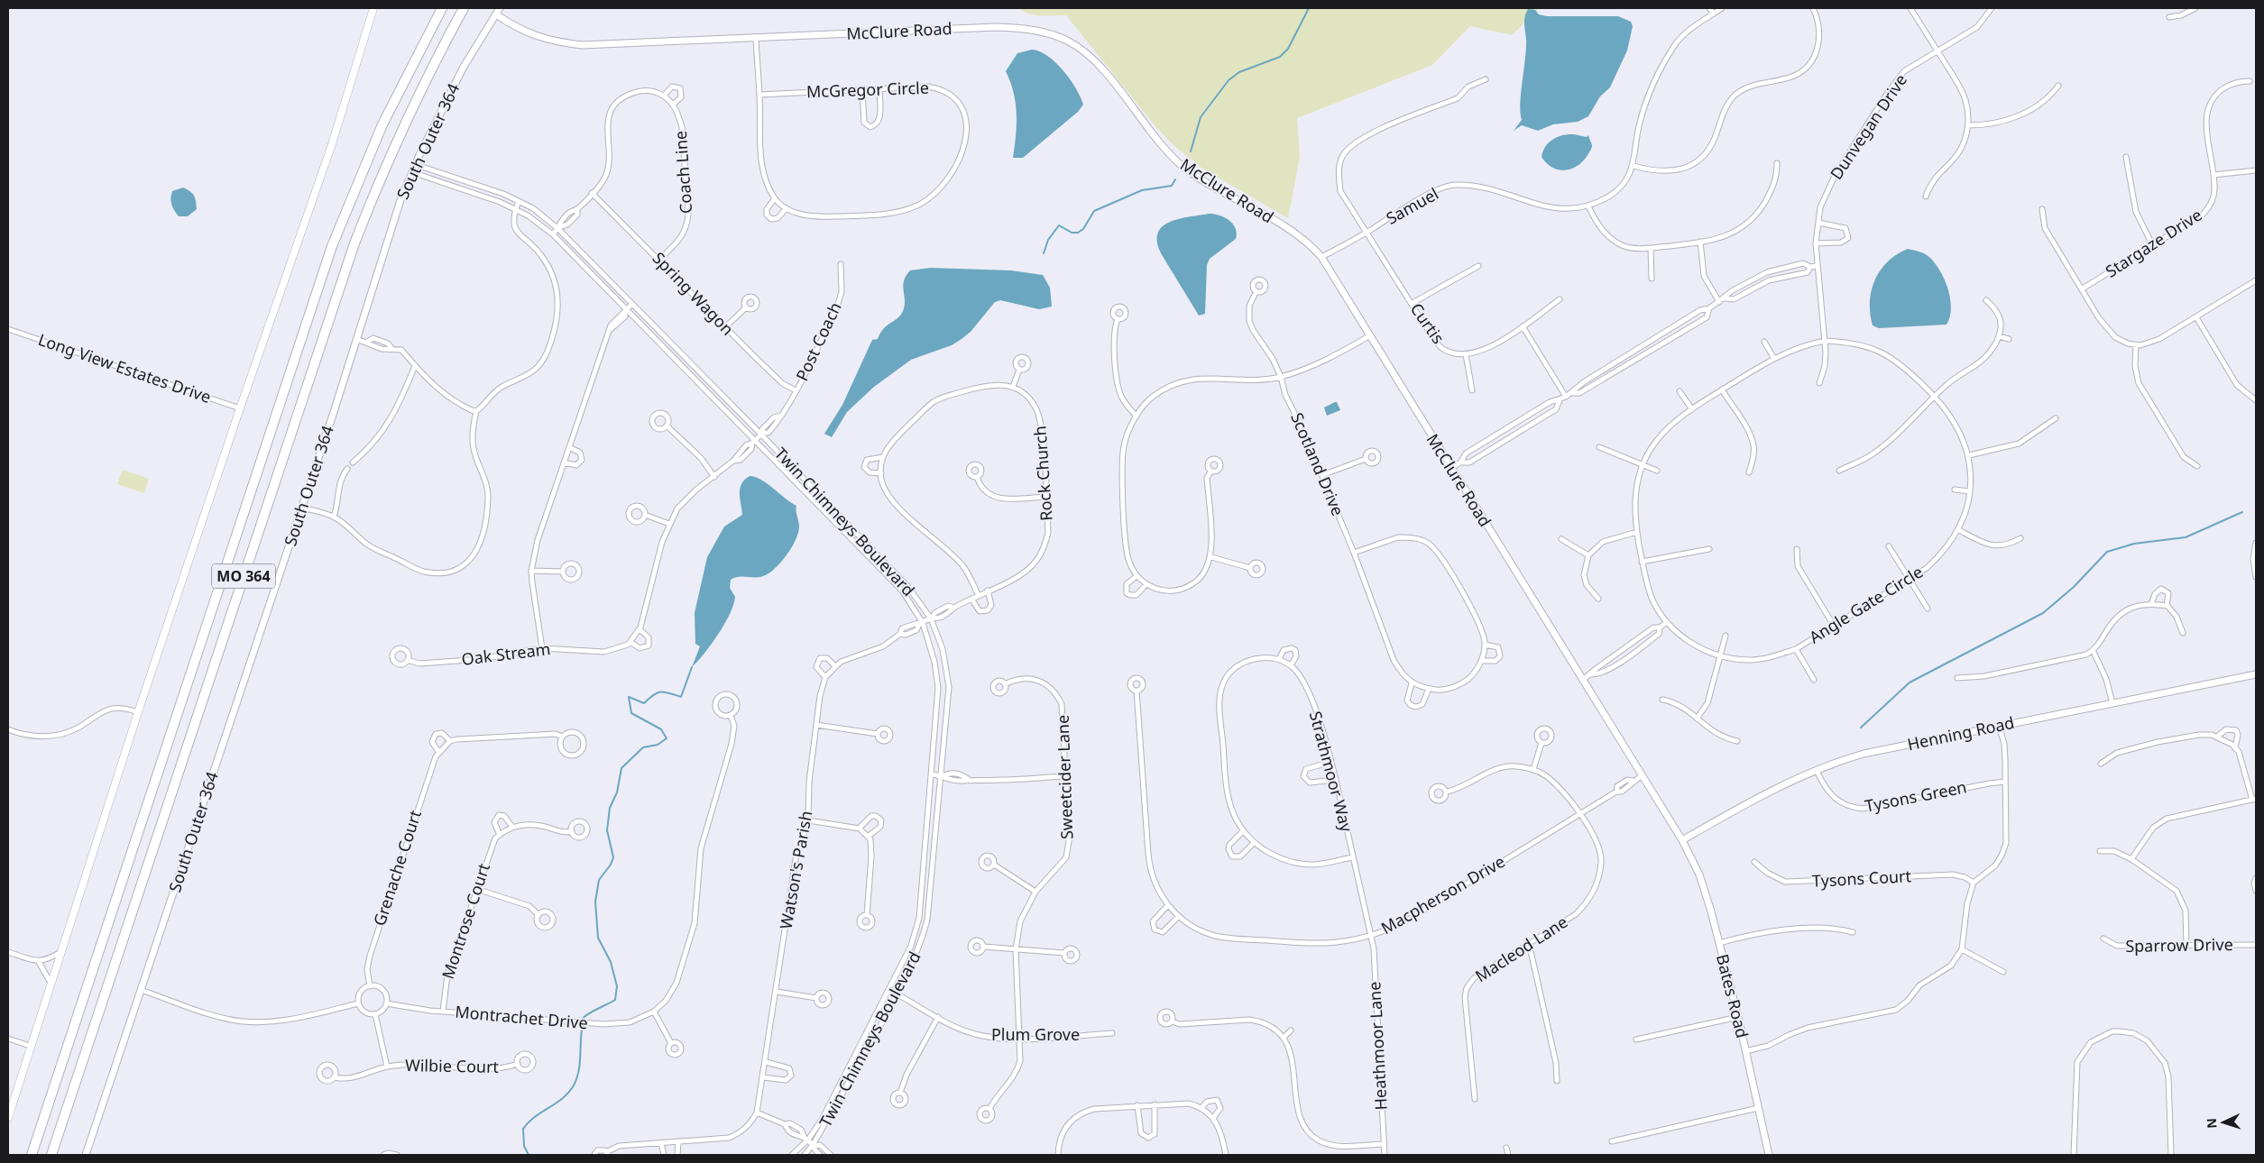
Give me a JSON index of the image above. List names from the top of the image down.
{
  "streets": {
    "highway": ["MO 364"],
    "street": [
      "McClure Road",
      "McGregor Circle",
      "Dunvegan Drive",
      "South Outer 364",
      "Coach Line",
      "Samuel",
      "Stargaze Drive",
      "Spring Wagon",
      "Curtis",
      "Post Coach",
      "Long View Estates Drive",
      "Scotland Drive",
      "Rock Church",
      "Twin Chimneys Boulevard",
      "Angle Gate Circle",
      "Oak Stream",
      "Henning Road",
      "Strathmoor Way",
      "Sweetcider Lane",
      "Tysons Green",
      "Grenache Court",
      "Watson's Parish",
      "Tysons Court",
      "Macpherson Drive",
      "Montrose Court",
      "Sparrow Drive",
      "Macleod Lane",
      "Bates Road",
      "Montrachet Drive",
      "Plum Grove",
      "Heathmoor Lane",
      "Wilbie Court"
    ]
  },
  "crossings": [
    ["McClure Road", "McGregor Circle"],
    ["McClure Road", "South Outer 364"],
    ["McClure Road", "Samuel"],
    ["McClure Road", "Henning Road"],
    ["McClure Road", "Macpherson Drive"],
    ["McClure Road", "Bates Road"],
    ["Dunvegan Drive", "Angle Gate Circle"],
    ["South Outer 364", "Twin Chimneys Boulevard"],
    ["Coach Line", "Spring Wagon"],
    ["Samuel", "Curtis"],
    ["Spring Wagon", "Post Coach"],
    ["Post Coach", "Twin Chimneys Boulevard"],
    ["Rock Church", "Twin Chimneys Boulevard"],
    ["Twin Chimneys Boulevard", "Plum Grove"],
    ["Henning Road", "Tysons Green"],
    ["Henning Road", "Bates Road"],
    ["Strathmoor Way", "Macpherson Drive"],
    ["Strathmoor Way", "Heathmoor Lane"],
    ["Sweetcider Lane", "Plum Grove"],
    ["Grenache Court", "Montrachet Drive"],
    ["Grenache Court", "Wilbie Court"],
    ["Macpherson Drive", "Macleod Lane"],
    ["Macpherson Drive", "Heathmoor Lane"],
    ["Montrose Court", "Montrachet Drive"],
    ["Montrachet Drive", "Wilbie Court"]
  ],
  "north": "left"
}
